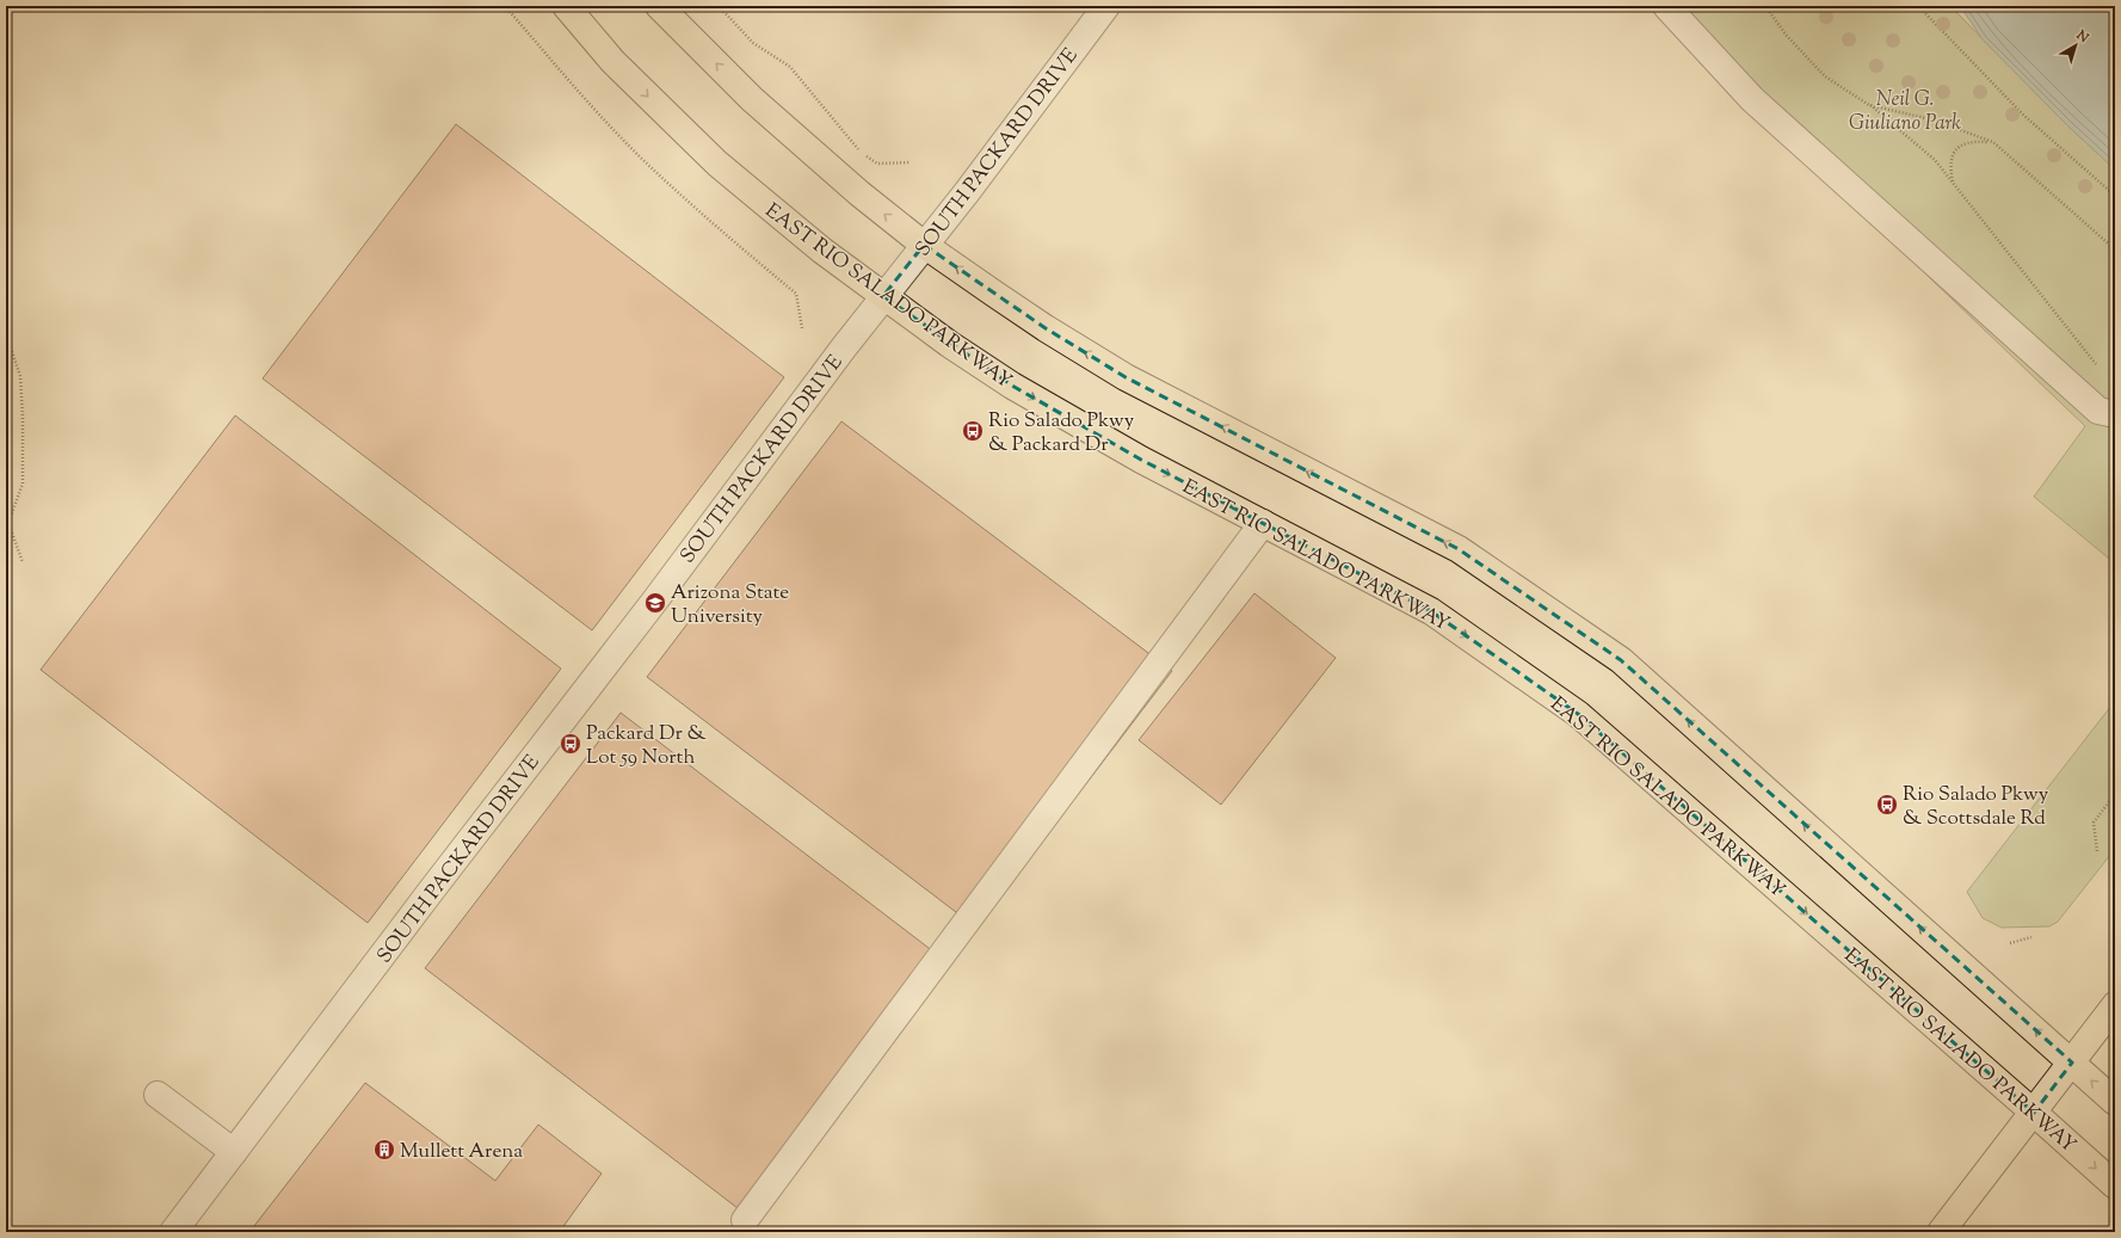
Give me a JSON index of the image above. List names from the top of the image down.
{
  "streets": {
    "main road": ["EAST RIO SALADO PARKWAY"],
    "street": ["SOUTH PACKARD DRIVE"]
  },
  "crossings": [
    ["SOUTH PACKARD DRIVE", "EAST RIO SALADO PARKWAY"]
  ],
  "parks": ["Neil G. Giuliano Park"],
  "places": {
    "bus stop": ["Rio Salado Pkwy & Packard Dr", "Packard Dr & Lot 59 North", "Rio Salado Pkwy & Scottsdale Rd"],
    "school or university": ["Arizona State University"],
    "building": ["Mullett Arena"]
  },
  "north": "top right"
}
